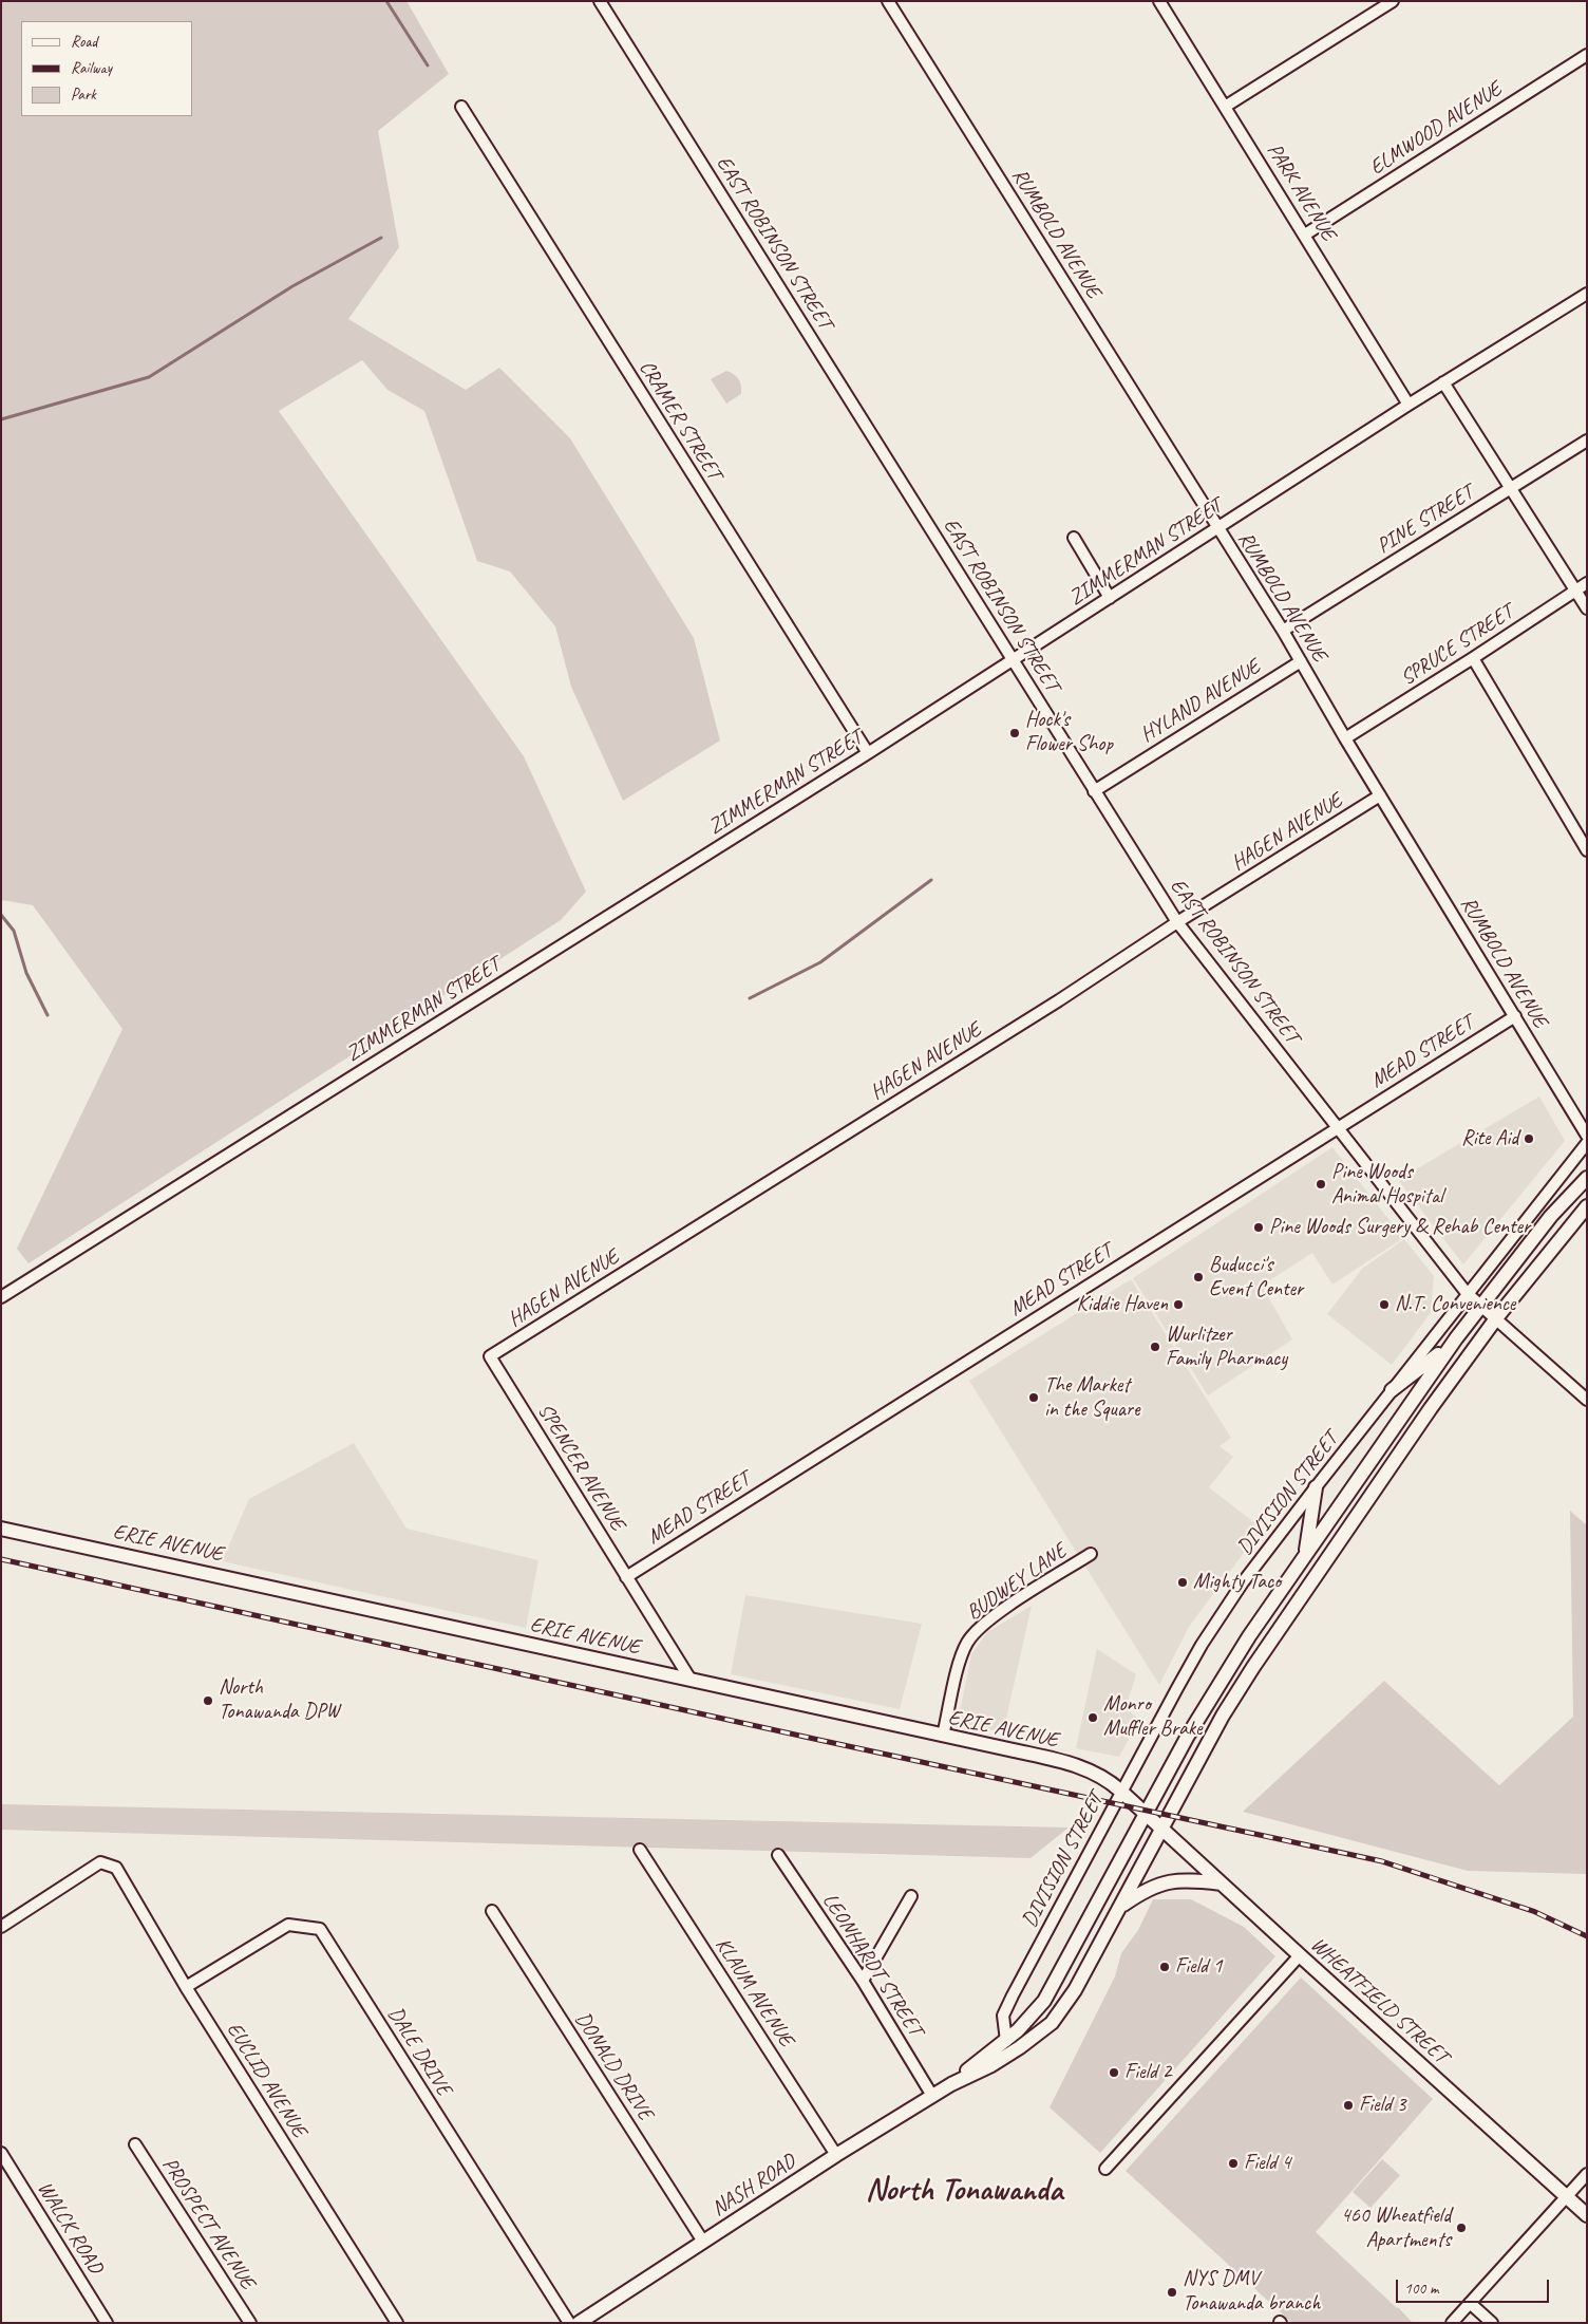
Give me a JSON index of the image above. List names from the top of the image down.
{
  "streets": {
    "main road": ["ERIE AVENUE", "WHEATFIELD STREET", "NASH ROAD"],
    "street": [
      "ELMWOOD AVENUE",
      "PARK AVENUE",
      "RUMBOLD AVENUE",
      "EAST ROBINSON STREET",
      "CRAMER STREET",
      "PINE STREET",
      "ZIMMERMAN STREET",
      "SPRUCE STREET",
      "HYLAND AVENUE",
      "HAGEN AVENUE",
      "MEAD STREET",
      "SPENCER AVENUE",
      "DIVISION STREET",
      "BUDWEY LANE",
      "LEONHARDT STREET",
      "KLAUM AVENUE",
      "DALE DRIVE",
      "DONALD DRIVE",
      "EUCLID AVENUE",
      "PROSPECT AVENUE",
      "WALCK ROAD"
    ]
  },
  "crossings": [
    ["ELMWOOD AVENUE", "PARK AVENUE"],
    ["PARK AVENUE", "ZIMMERMAN STREET"],
    ["RUMBOLD AVENUE", "PINE STREET"],
    ["RUMBOLD AVENUE", "ZIMMERMAN STREET"],
    ["RUMBOLD AVENUE", "SPRUCE STREET"],
    ["RUMBOLD AVENUE", "HYLAND AVENUE"],
    ["RUMBOLD AVENUE", "HAGEN AVENUE"],
    ["RUMBOLD AVENUE", "MEAD STREET"],
    ["EAST ROBINSON STREET", "ZIMMERMAN STREET"],
    ["EAST ROBINSON STREET", "HYLAND AVENUE"],
    ["EAST ROBINSON STREET", "HAGEN AVENUE"],
    ["EAST ROBINSON STREET", "MEAD STREET"],
    ["EAST ROBINSON STREET", "DIVISION STREET"],
    ["CRAMER STREET", "ZIMMERMAN STREET"],
    ["HAGEN AVENUE", "SPENCER AVENUE"],
    ["MEAD STREET", "SPENCER AVENUE"],
    ["SPENCER AVENUE", "ERIE AVENUE"],
    ["DIVISION STREET", "ERIE AVENUE"],
    ["ERIE AVENUE", "BUDWEY LANE"],
    ["ERIE AVENUE", "WHEATFIELD STREET"],
    ["LEONHARDT STREET", "NASH ROAD"],
    ["KLAUM AVENUE", "NASH ROAD"],
    ["DALE DRIVE", "EUCLID AVENUE"],
    ["DONALD DRIVE", "NASH ROAD"]
  ],
  "districts": ["North Tonawanda"],
  "places": [
    "Hock's Flower Shop",
    "Rite Aid",
    "Pine Woods Animal Hospital",
    "Pine Woods Surgery & Rehab Center",
    "Buducci's Event Center",
    "Kiddie Haven",
    "N.T. Convenience",
    "Wurlitzer Family Pharmacy",
    "The Market in the Square",
    "Mighty Taco",
    "North Tonawanda DPW",
    "Monro Muffler Brake",
    "Field 1",
    "Field 2",
    "Field 3",
    "Field 4",
    "460 Wheatfield Apartments",
    "NYS DMV Tonawanda branch"
  ],
  "legend": ["Road", "Railway", "Park"],
  "scale_bar": "100 m"
}
